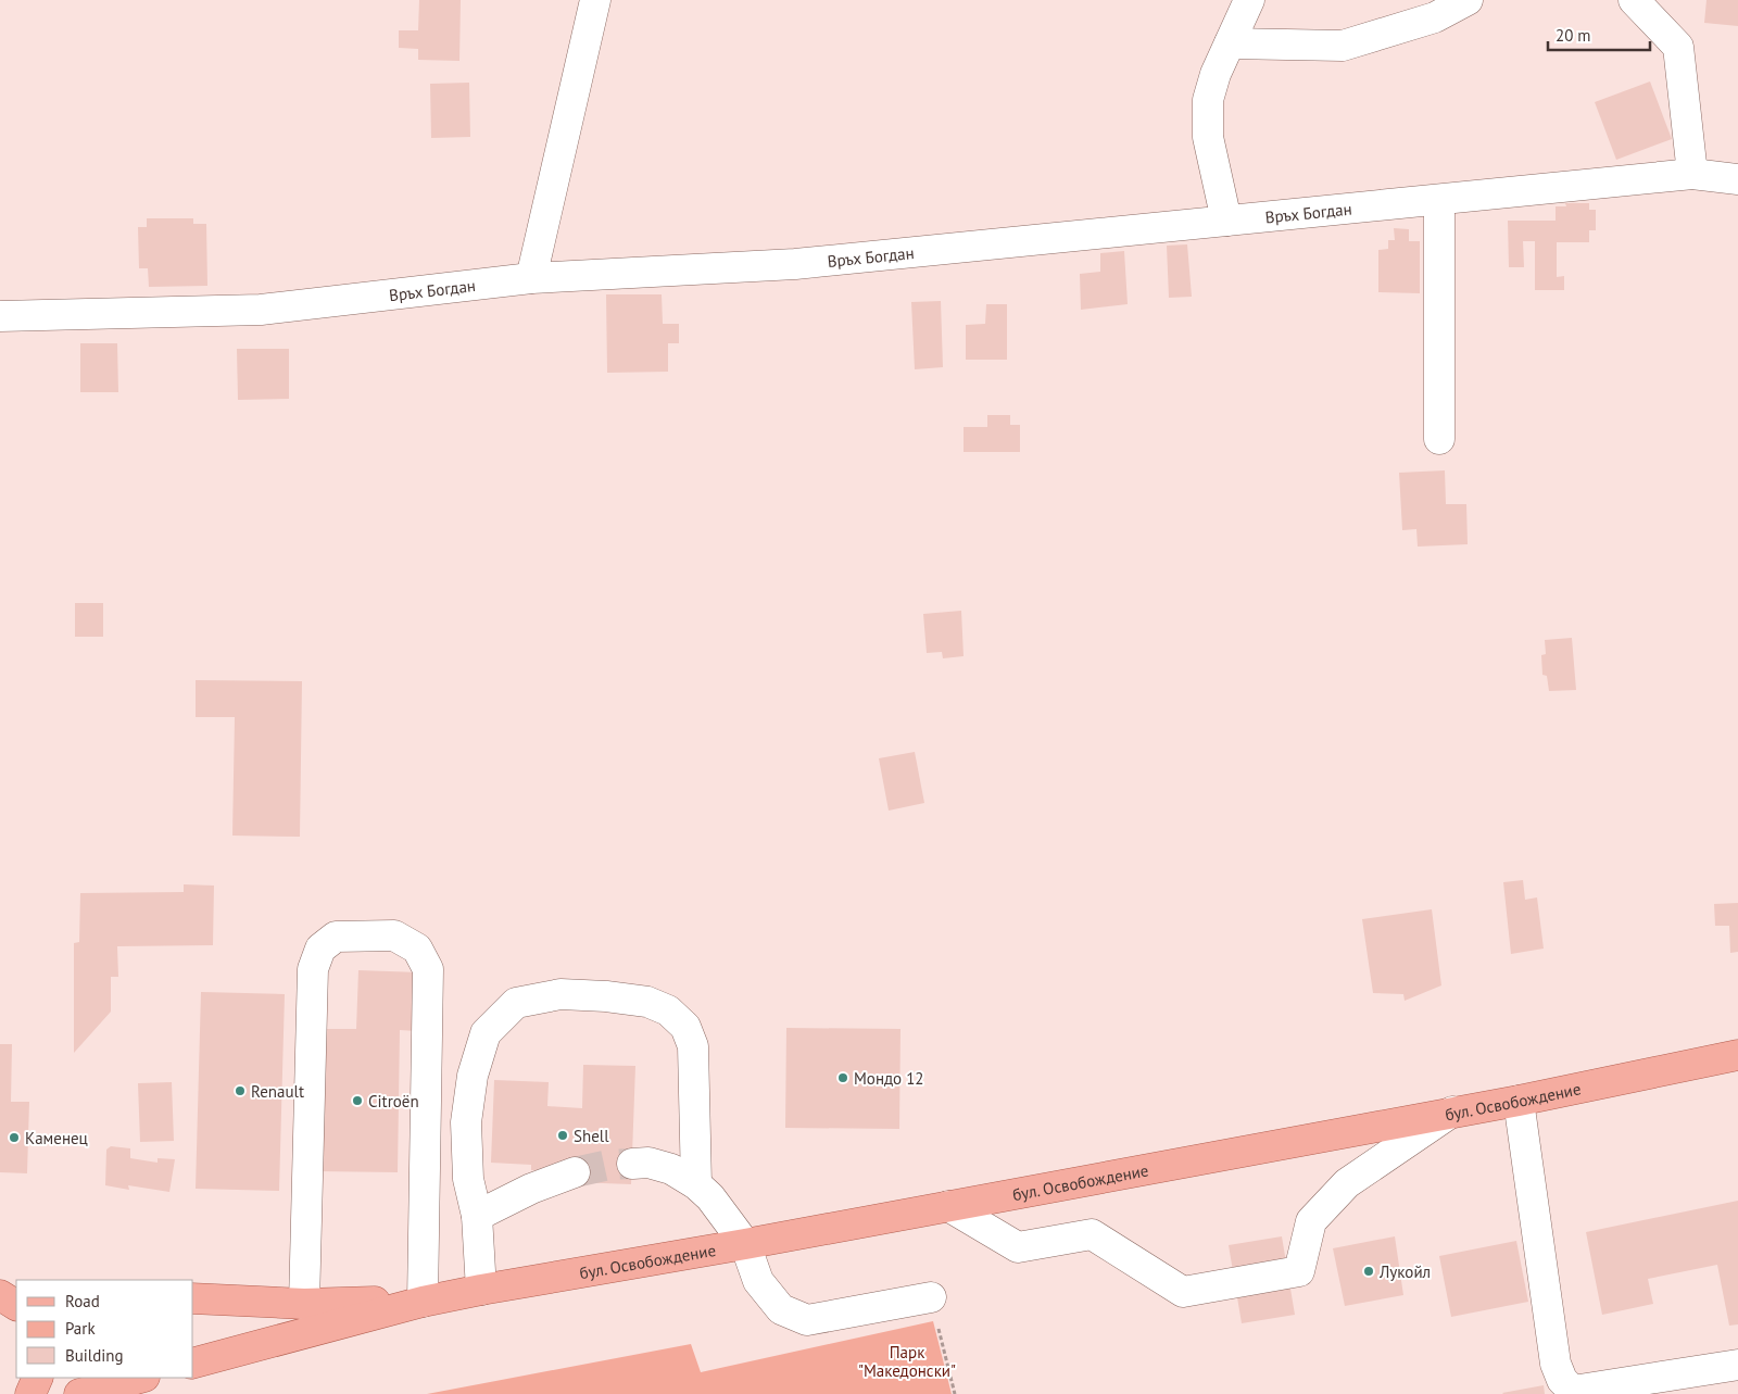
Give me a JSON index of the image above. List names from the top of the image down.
{
  "streets": {
    "main road": ["бул. Освобождение"],
    "street": ["Връх Богдан"]
  },
  "parks": ["Парк \"Македонски\""],
  "places": [
    "Мондо 12",
    "Renault",
    "Citroën",
    "Shell",
    "Каменец",
    "Лукойл"
  ],
  "legend": ["Road", "Park", "Building"],
  "scale_bar": "20 m"
}
